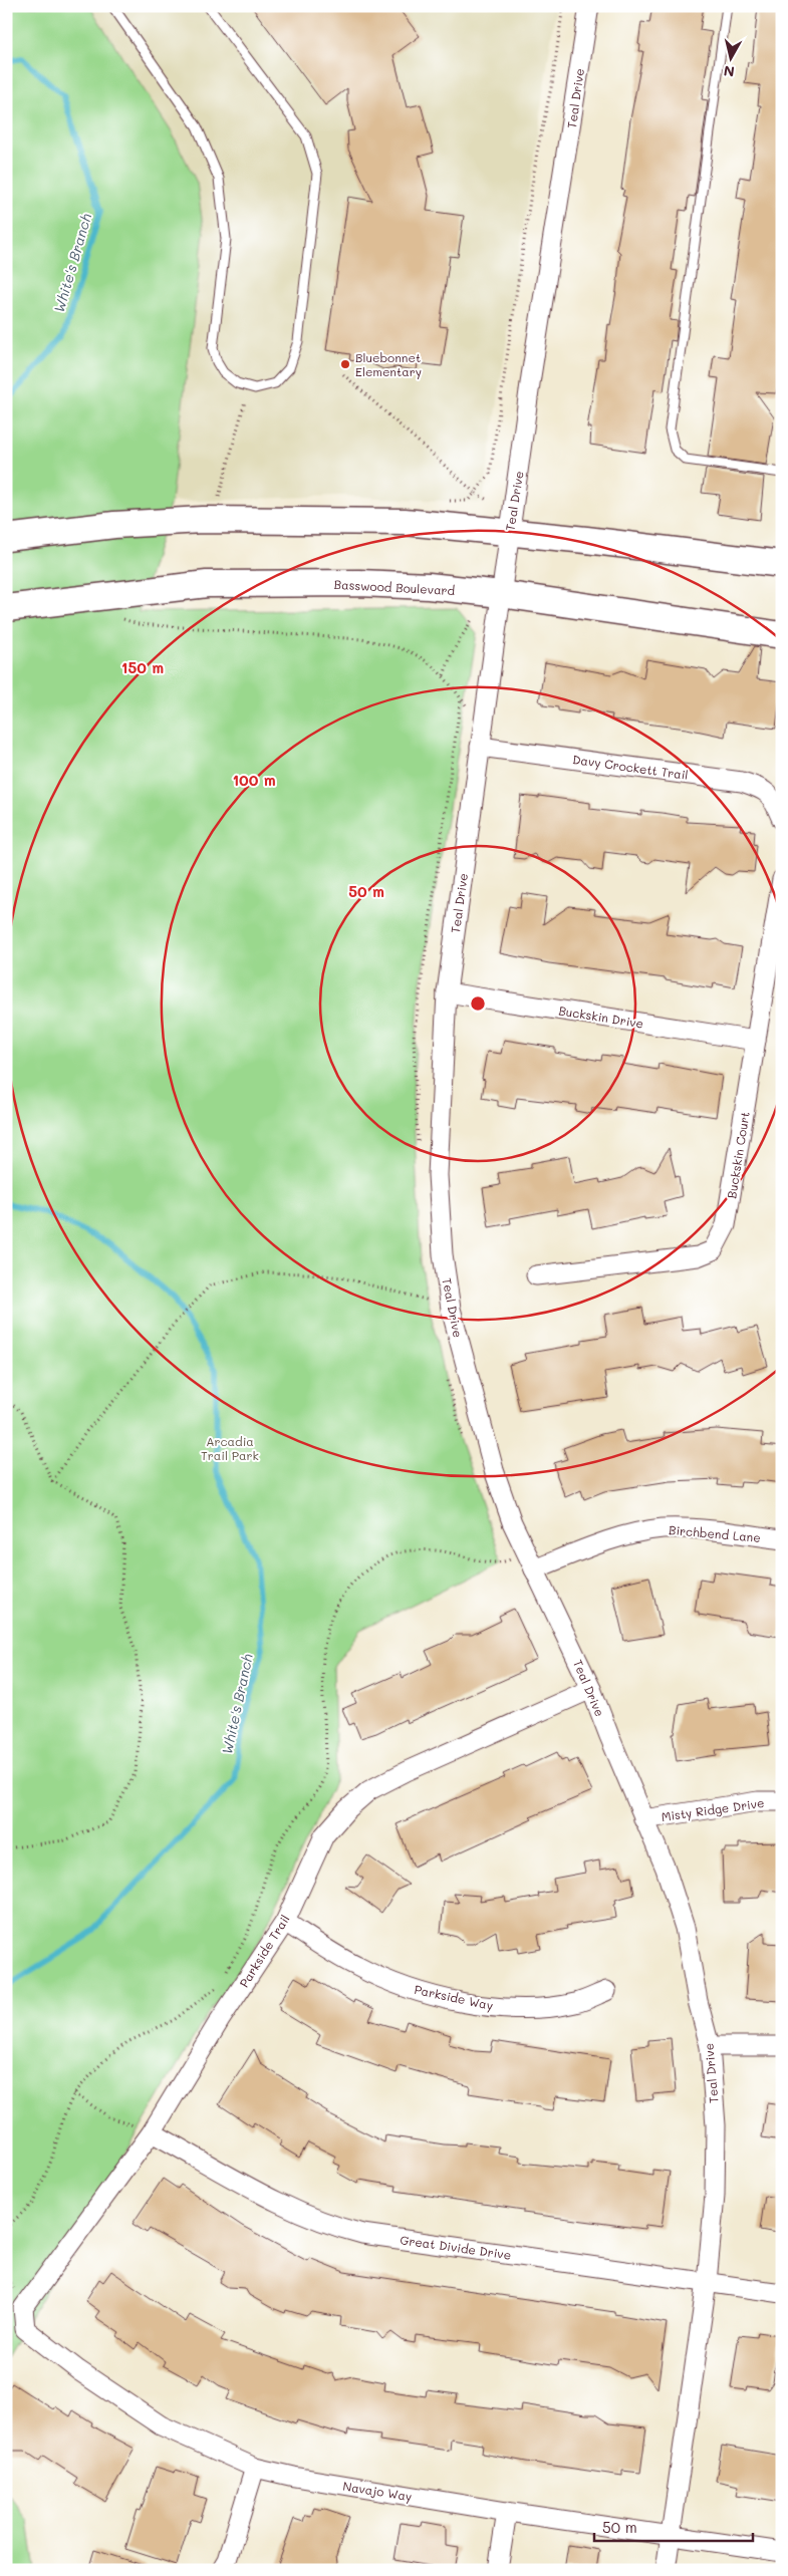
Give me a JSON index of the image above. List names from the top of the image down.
{
  "streets": {
    "main road": ["Basswood Boulevard"],
    "street": [
      "Teal Drive",
      "Davy Crockett Trail",
      "Buckskin Drive",
      "Buckskin Court",
      "Birchbend Lane",
      "Misty Ridge Drive",
      "Parkside Trail",
      "Parkside Way",
      "Great Divide Drive",
      "Navajo Way"
    ]
  },
  "crossings": [
    ["Teal Drive", "Basswood Boulevard"],
    ["Teal Drive", "Davy Crockett Trail"],
    ["Teal Drive", "Buckskin Drive"],
    ["Teal Drive", "Birchbend Lane"],
    ["Teal Drive", "Misty Ridge Drive"],
    ["Teal Drive", "Parkside Trail"],
    ["Teal Drive", "Great Divide Drive"],
    ["Teal Drive", "Navajo Way"],
    ["Buckskin Drive", "Buckskin Court"],
    ["Parkside Trail", "Parkside Way"],
    ["Parkside Trail", "Great Divide Drive"],
    ["Parkside Trail", "Navajo Way"]
  ],
  "water": ["White's Branch"],
  "parks": ["Arcadia Trail Park"],
  "places": ["Bluebonnet Elementary"],
  "scale_bar": "50 m",
  "north": "bottom",
  "rings": ["150 m", "100 m", "50 m"]
}
